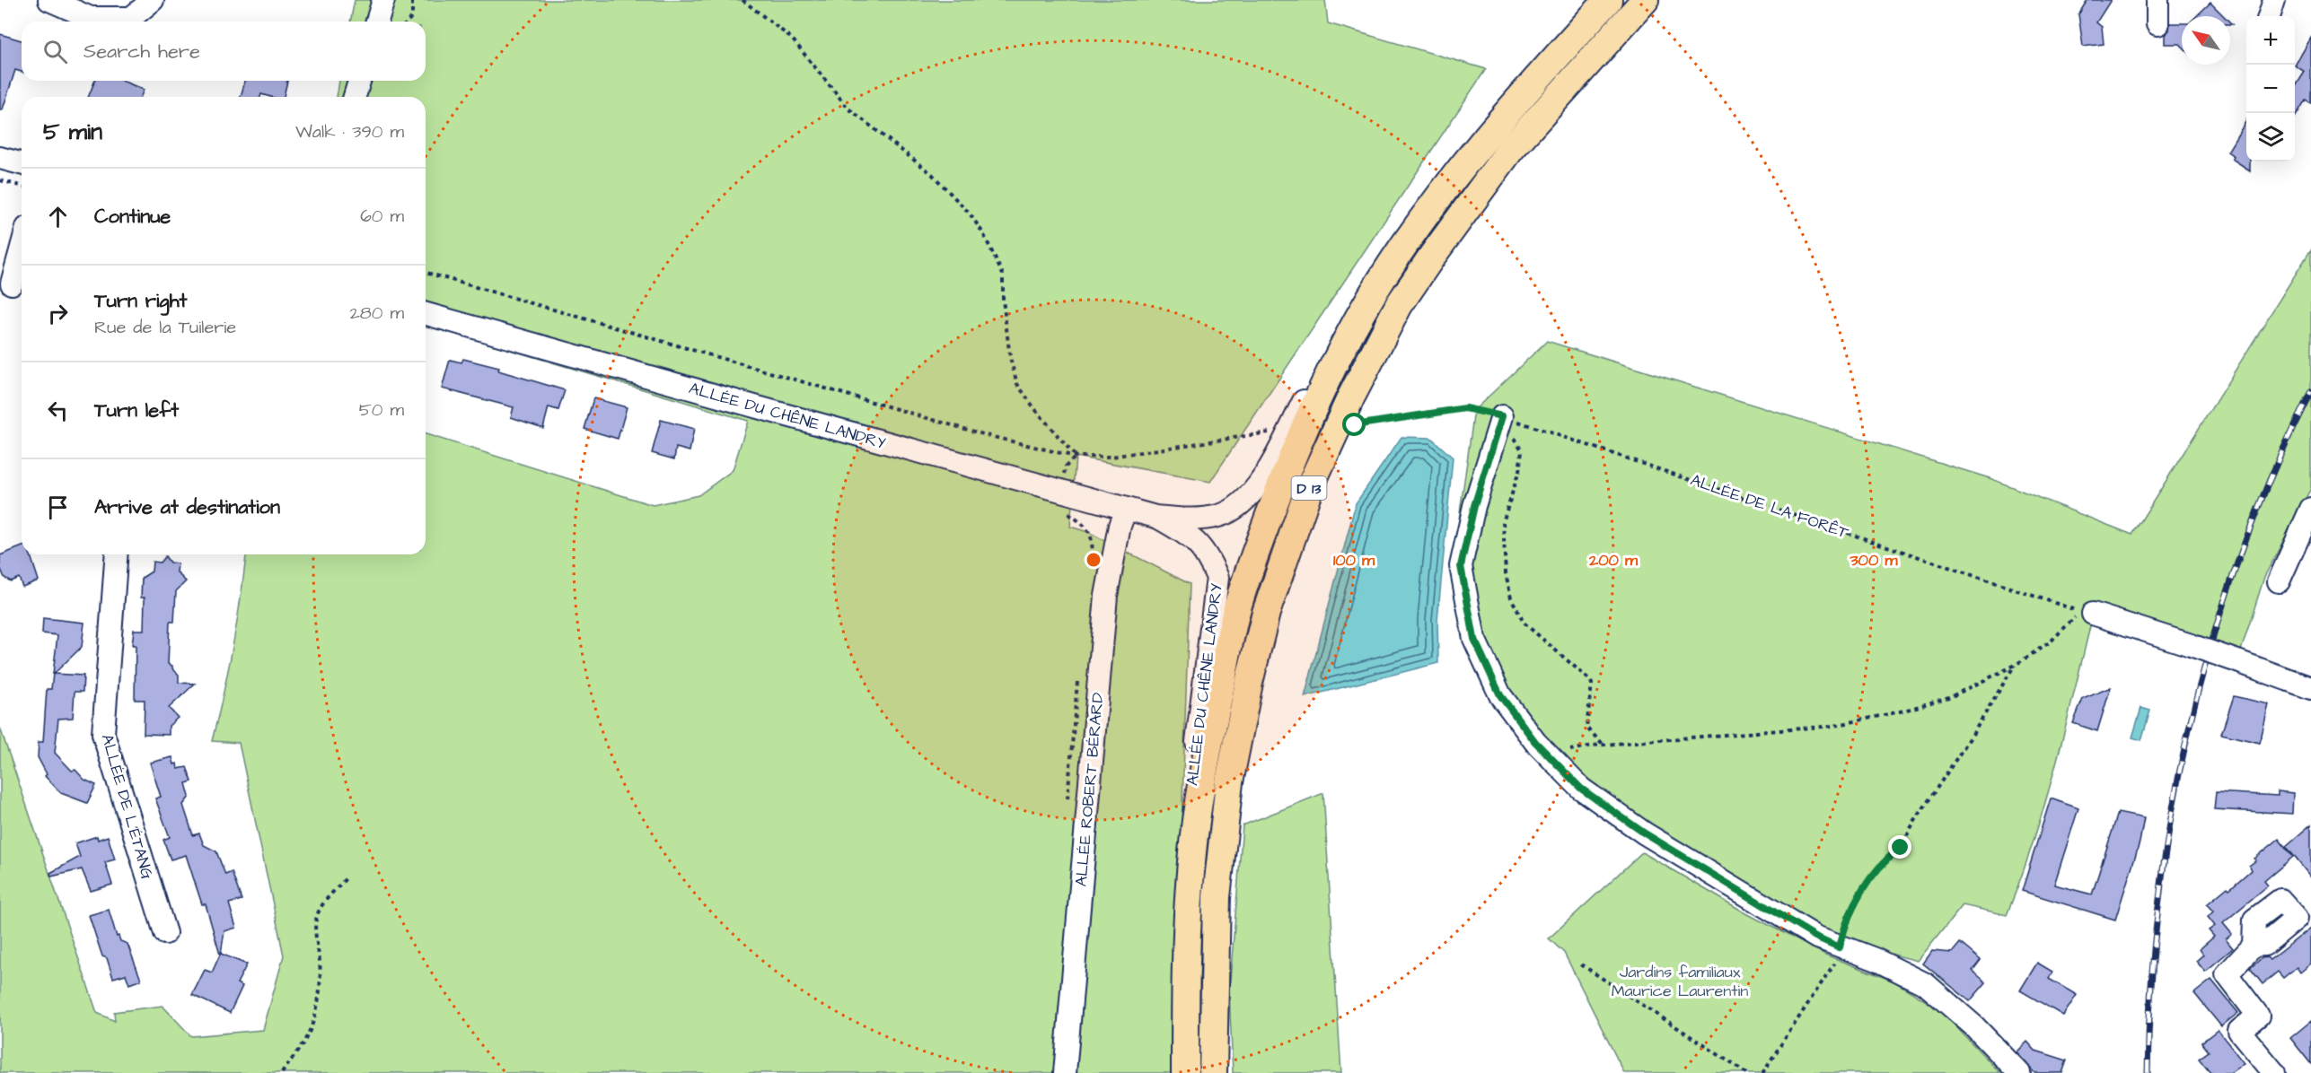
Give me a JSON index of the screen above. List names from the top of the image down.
{
  "streets": {
    "main road": ["D 13"],
    "street": ["ALLÉE DU CHÊNE LANDRY", "ALLÉE ROBERT BÉRARD", "ALLÉE DE L’ÉTANG"],
    "path": ["ALLÉE DE LA FORÊT"]
  },
  "crossings": [
    ["ALLÉE DU CHÊNE LANDRY", "D 13"],
    ["ALLÉE DU CHÊNE LANDRY", "ALLÉE ROBERT BÉRARD"]
  ],
  "parks": ["Jardins familiaux Maurice Laurentin"],
  "north": "top left",
  "page": {
    "map_buttons": ["+", "−"],
    "search": "Search here",
    "heading": ["5 min", "Walk · 390 m"],
    "list": [
      ["Continue", "60 m"],
      ["Turn right", "Rue de la Tuilerie", "280 m"],
      ["Turn left", "50 m"],
      "Arrive at destination"
    ]
  },
  "rings": ["100 m", "200 m", "300 m"]
}
